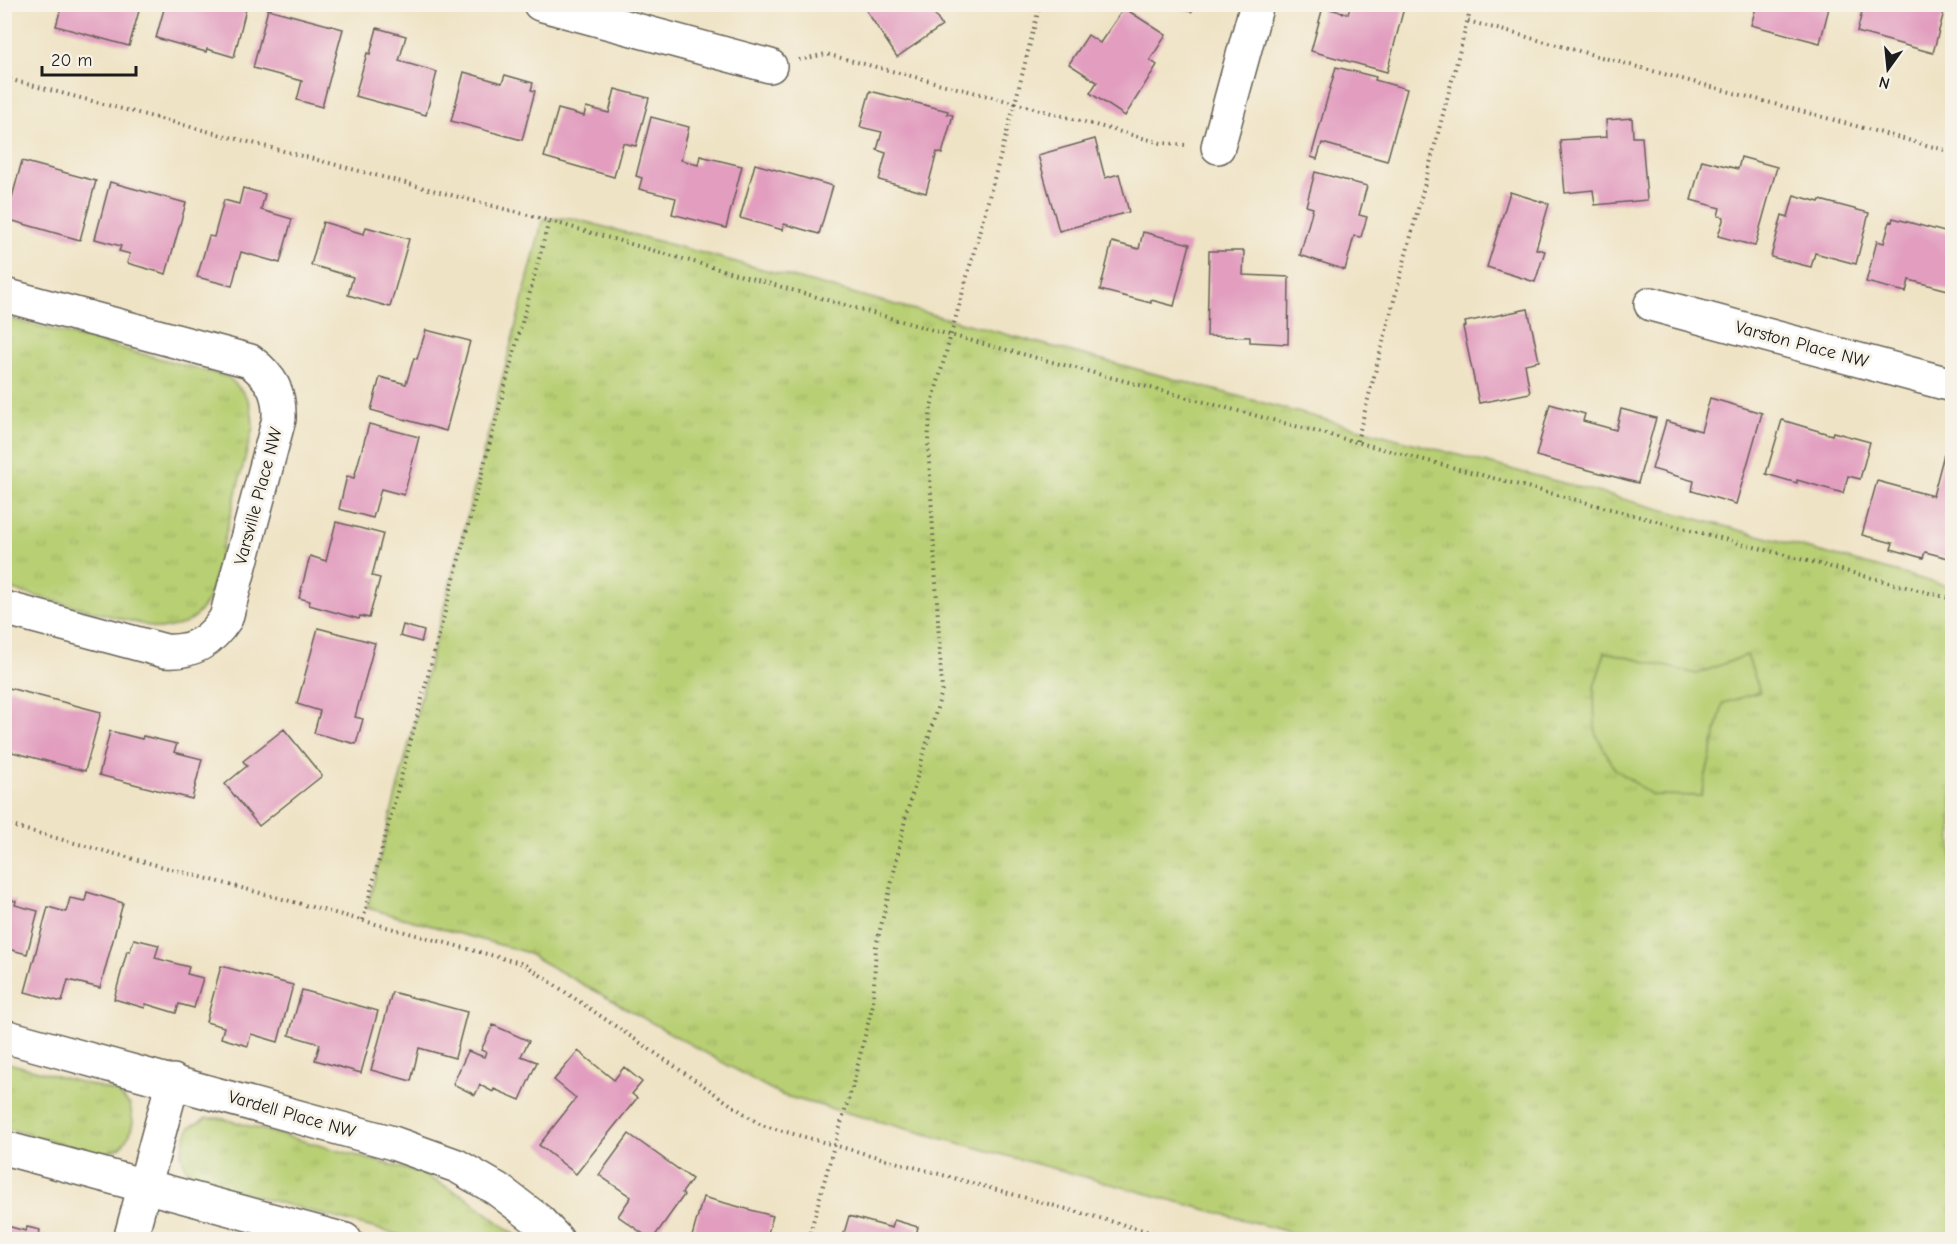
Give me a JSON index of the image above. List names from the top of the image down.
{
  "streets": {
    "street": ["Varston Place NW", "Varsville Place NW", "Vardell Place NW"]
  },
  "scale_bar": "20 m",
  "north": "bottom"
}
